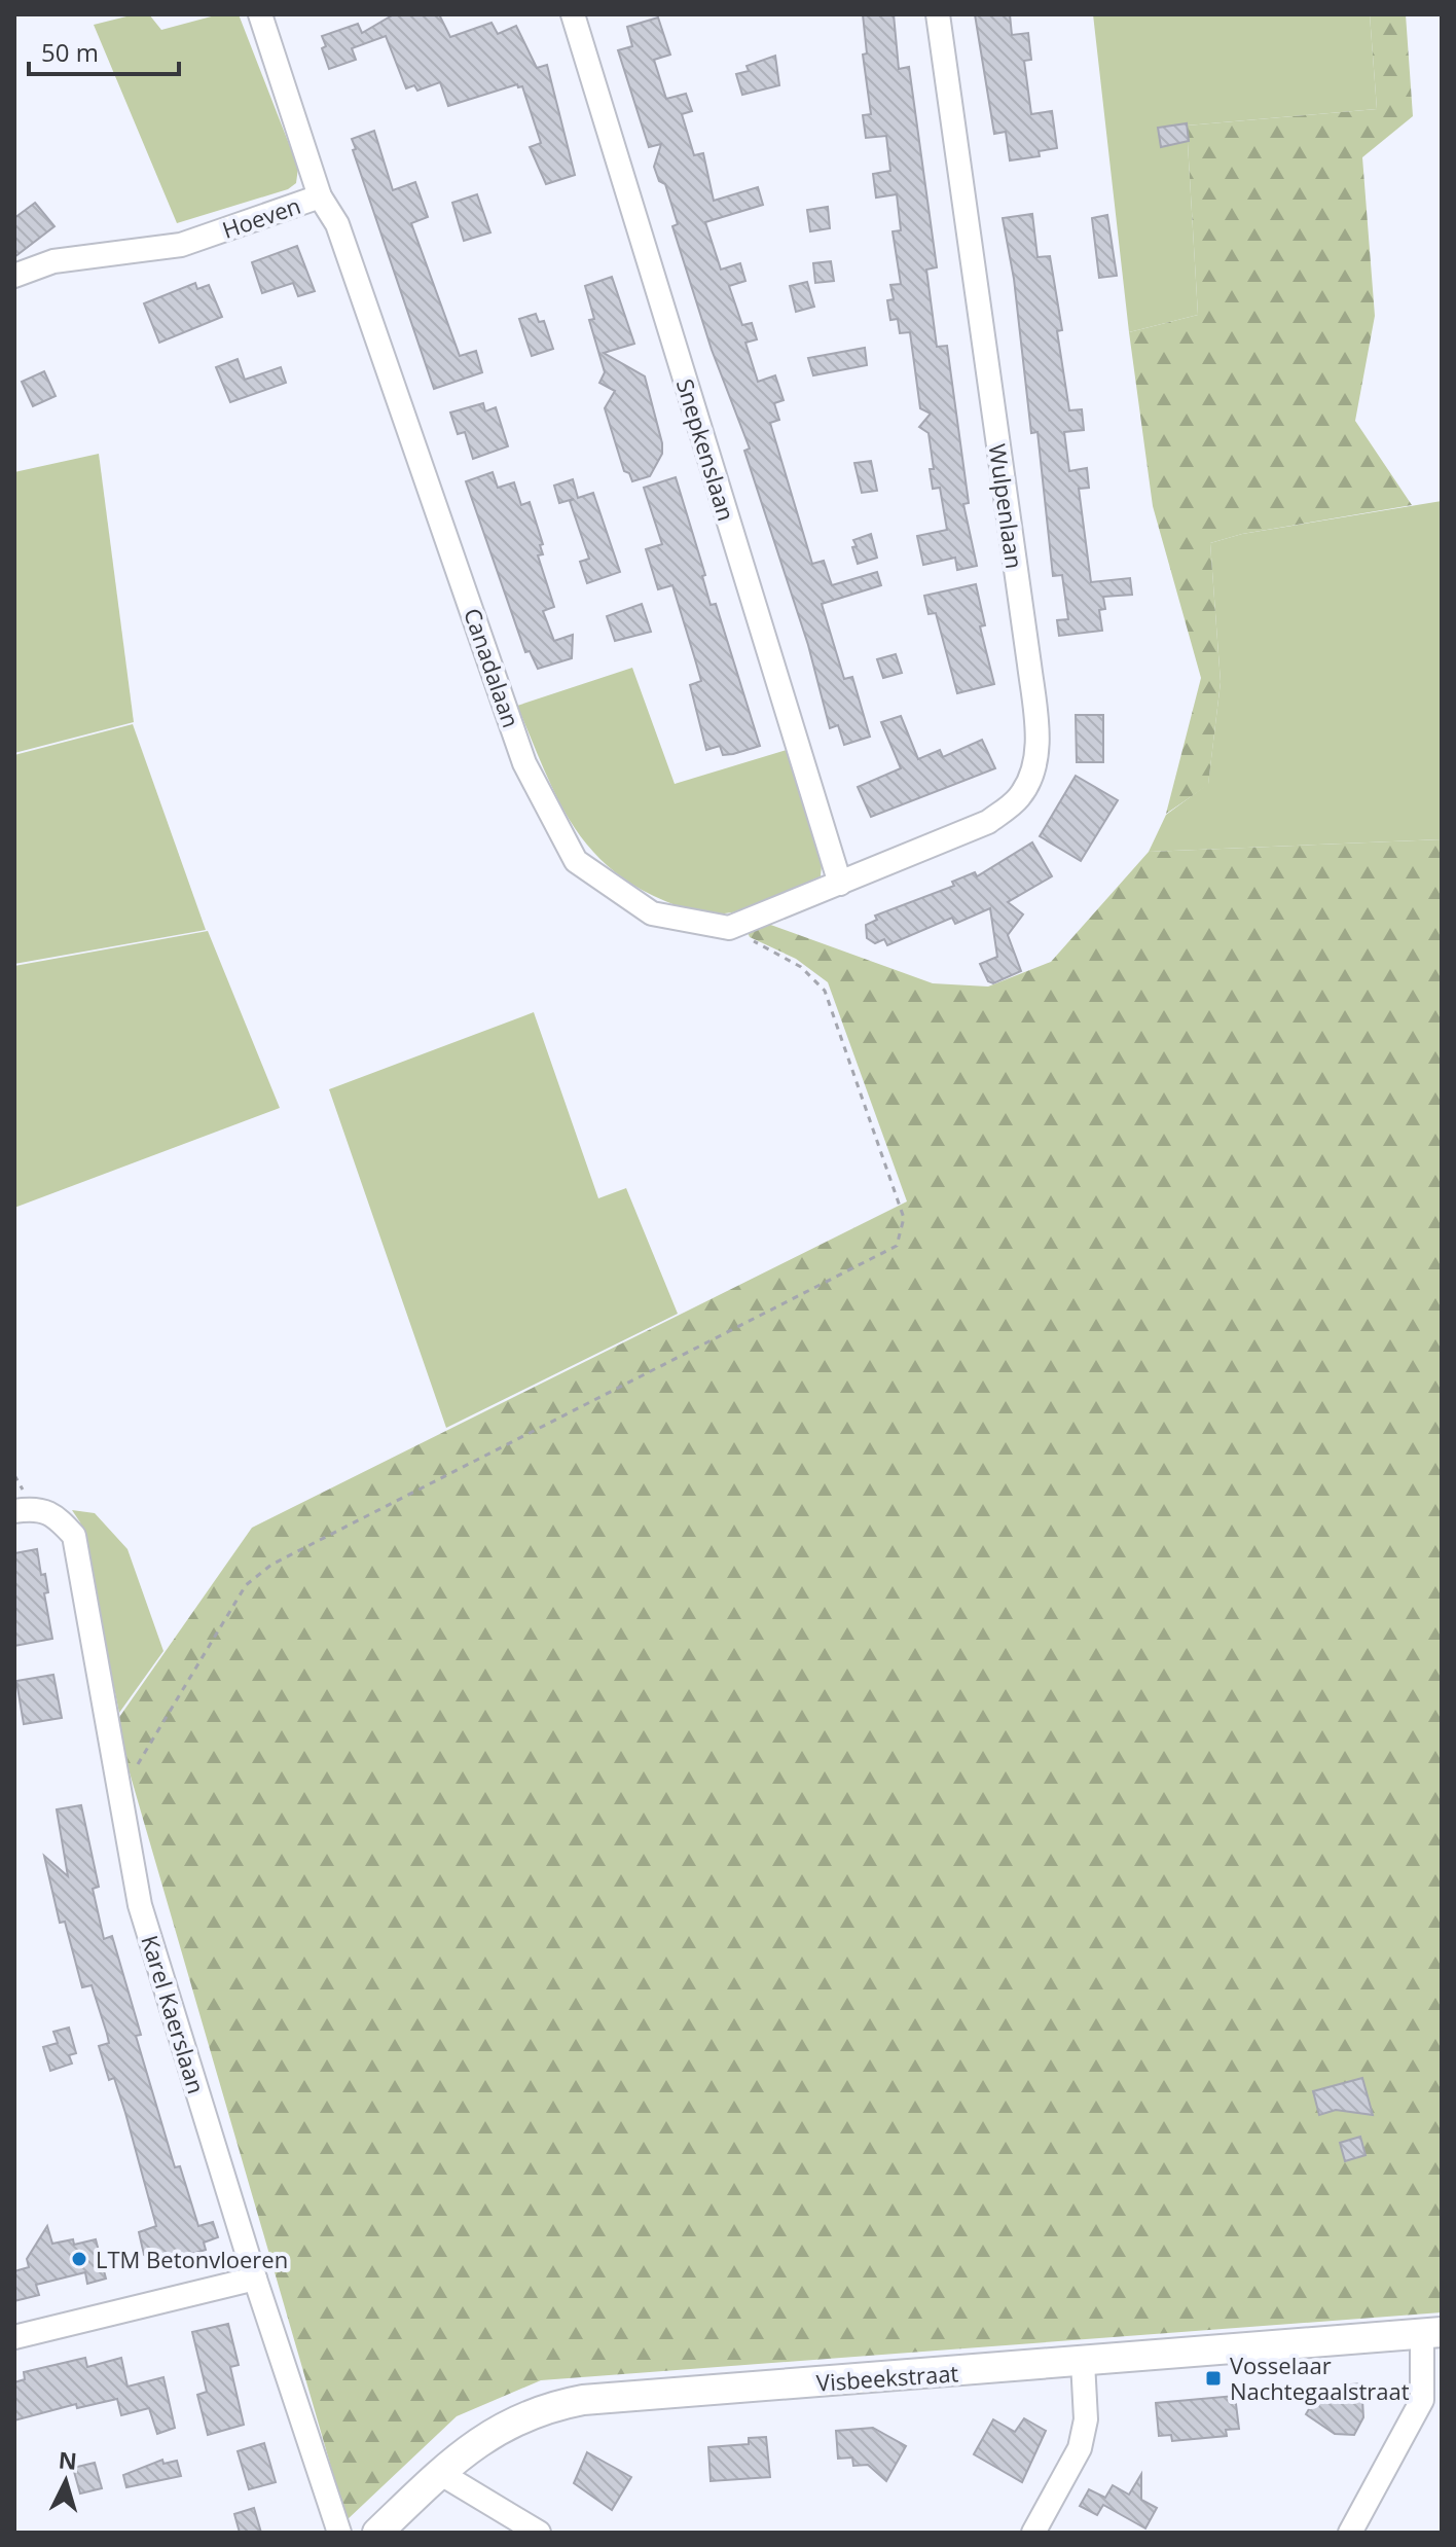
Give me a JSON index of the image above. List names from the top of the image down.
{
  "streets": {
    "street": [
      "Hoeven",
      "Snepkenslaan",
      "Wulpenlaan",
      "Canadalaan",
      "Karel Kaerslaan",
      "Visbeekstraat"
    ]
  },
  "crossings": [
    ["Hoeven", "Canadalaan"],
    ["Snepkenslaan", "Wulpenlaan"]
  ],
  "places": {
    "other": ["LTM Betonvloeren"],
    "transit": ["Vosselaar Nachtegaalstraat"]
  },
  "scale_bar": "50 m",
  "north": "top"
}
